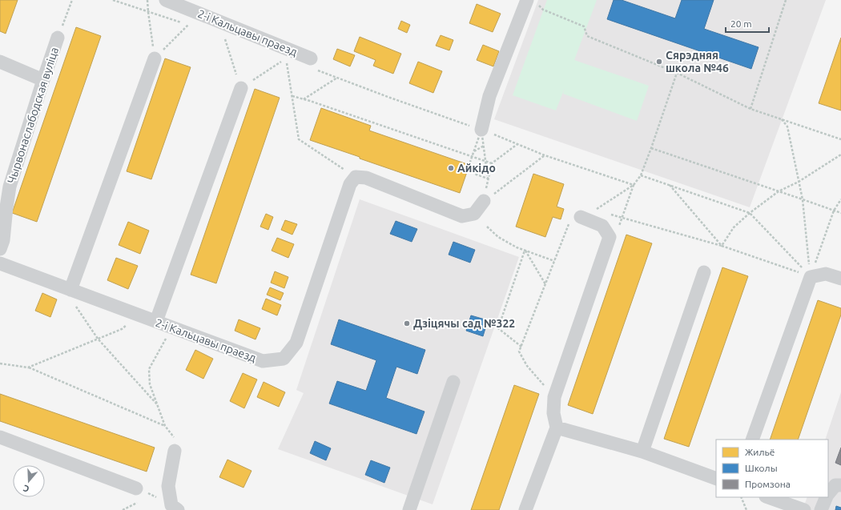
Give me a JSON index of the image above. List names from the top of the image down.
{
  "streets": {
    "street": ["2-і Кальцавы праезд", "Чырвонаслабодская вуліца"]
  },
  "places": ["Сярэдняя школа №46", "Айкідо", "Дзіцячы сад №322"],
  "legend": ["Жильё", "Школы", "Промзона"],
  "scale_bar": "20 m",
  "north": "bottom"
}
